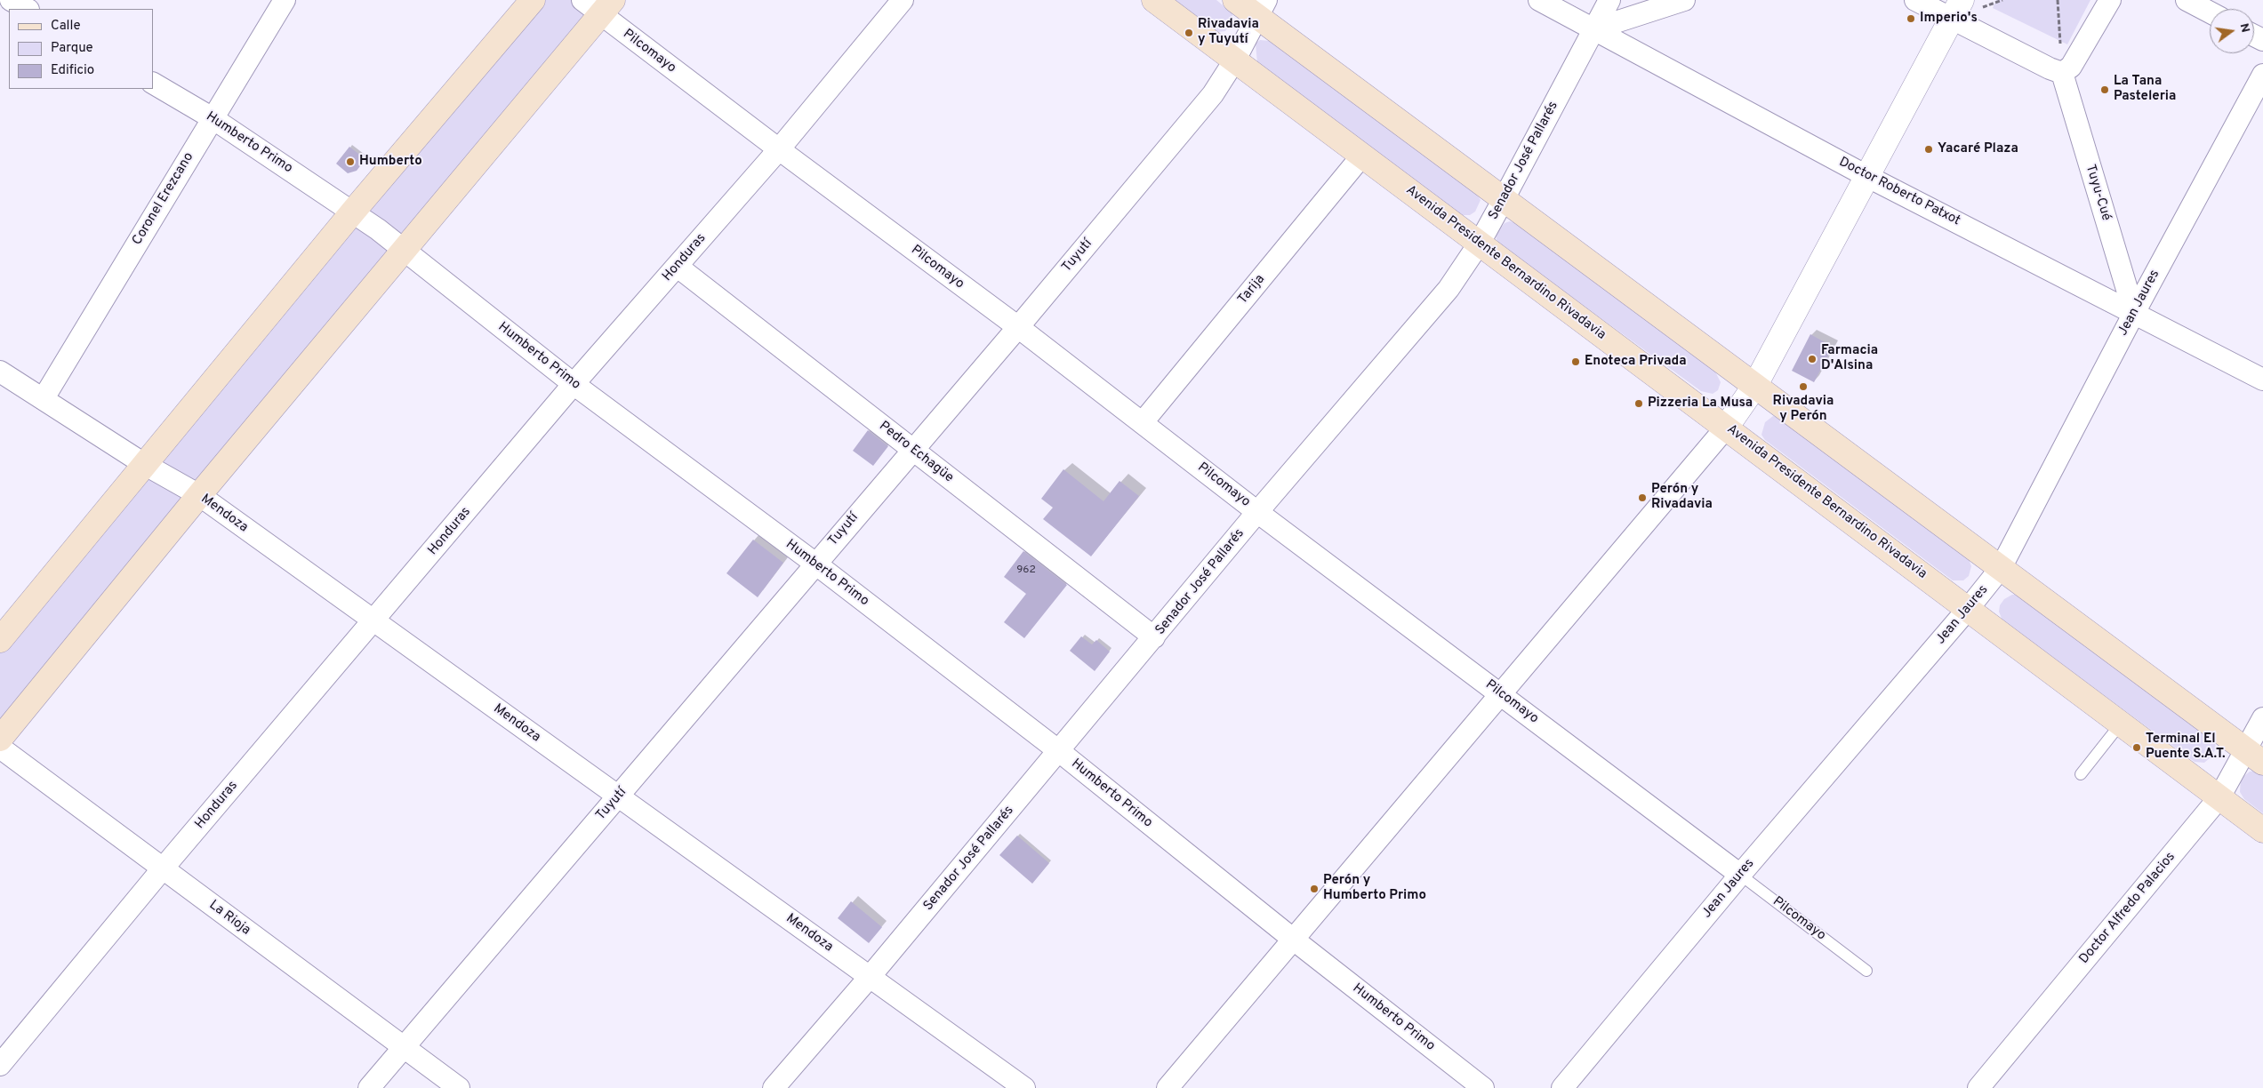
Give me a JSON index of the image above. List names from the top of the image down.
{
  "streets": {
    "main road": ["Avenida Presidente Bernardino Rivadavia"],
    "street": [
      "Pilcomayo",
      "Humberto Primo",
      "Senador José Pallarés",
      "Doctor Roberto Patxot",
      "Tuyu-Cué",
      "Coronel Erezcano",
      "Tuyutí",
      "Honduras",
      "Tarija",
      "Jean Jaures",
      "Pedro Echagüe",
      "Mendoza",
      "Doctor Alfredo Palacios",
      "La Rioja"
    ]
  },
  "crossings": [
    ["Pilcomayo", "Senador José Pallarés"],
    ["Pilcomayo", "Tuyutí"],
    ["Pilcomayo", "Honduras"],
    ["Pilcomayo", "Tarija"],
    ["Pilcomayo", "Jean Jaures"],
    ["Humberto Primo", "Senador José Pallarés"],
    ["Humberto Primo", "Coronel Erezcano"],
    ["Humberto Primo", "Tuyutí"],
    ["Humberto Primo", "Honduras"],
    ["Senador José Pallarés", "Doctor Roberto Patxot"],
    ["Senador José Pallarés", "Avenida Presidente Bernardino Rivadavia"],
    ["Senador José Pallarés", "Pedro Echagüe"],
    ["Senador José Pallarés", "Mendoza"],
    ["Doctor Roberto Patxot", "Tuyu-Cué"],
    ["Doctor Roberto Patxot", "Jean Jaures"],
    ["Tuyu-Cué", "Jean Jaures"],
    ["Coronel Erezcano", "Mendoza"],
    ["Tuyutí", "Avenida Presidente Bernardino Rivadavia"],
    ["Tuyutí", "Pedro Echagüe"],
    ["Tuyutí", "Mendoza"],
    ["Tuyutí", "La Rioja"],
    ["Honduras", "Pedro Echagüe"],
    ["Honduras", "Mendoza"],
    ["Honduras", "La Rioja"],
    ["Avenida Presidente Bernardino Rivadavia", "Tarija"],
    ["Avenida Presidente Bernardino Rivadavia", "Jean Jaures"],
    ["Avenida Presidente Bernardino Rivadavia", "Doctor Alfredo Palacios"]
  ],
  "places": [
    "Imperio's",
    "Rivadavia y Tuyutí",
    "La Tana Pasteleria",
    "Yacaré Plaza",
    "Humberto",
    "Farmacia D'Alsina",
    "Enoteca Privada",
    "Rivadavia y Perón",
    "Pizzeria La Musa",
    "Perón y Rivadavia",
    "Terminal El Puente S.A.T.",
    "Perón y Humberto Primo"
  ],
  "house_numbers": ["962"],
  "legend": ["Calle", "Parque", "Edificio"],
  "north": "right"
}
